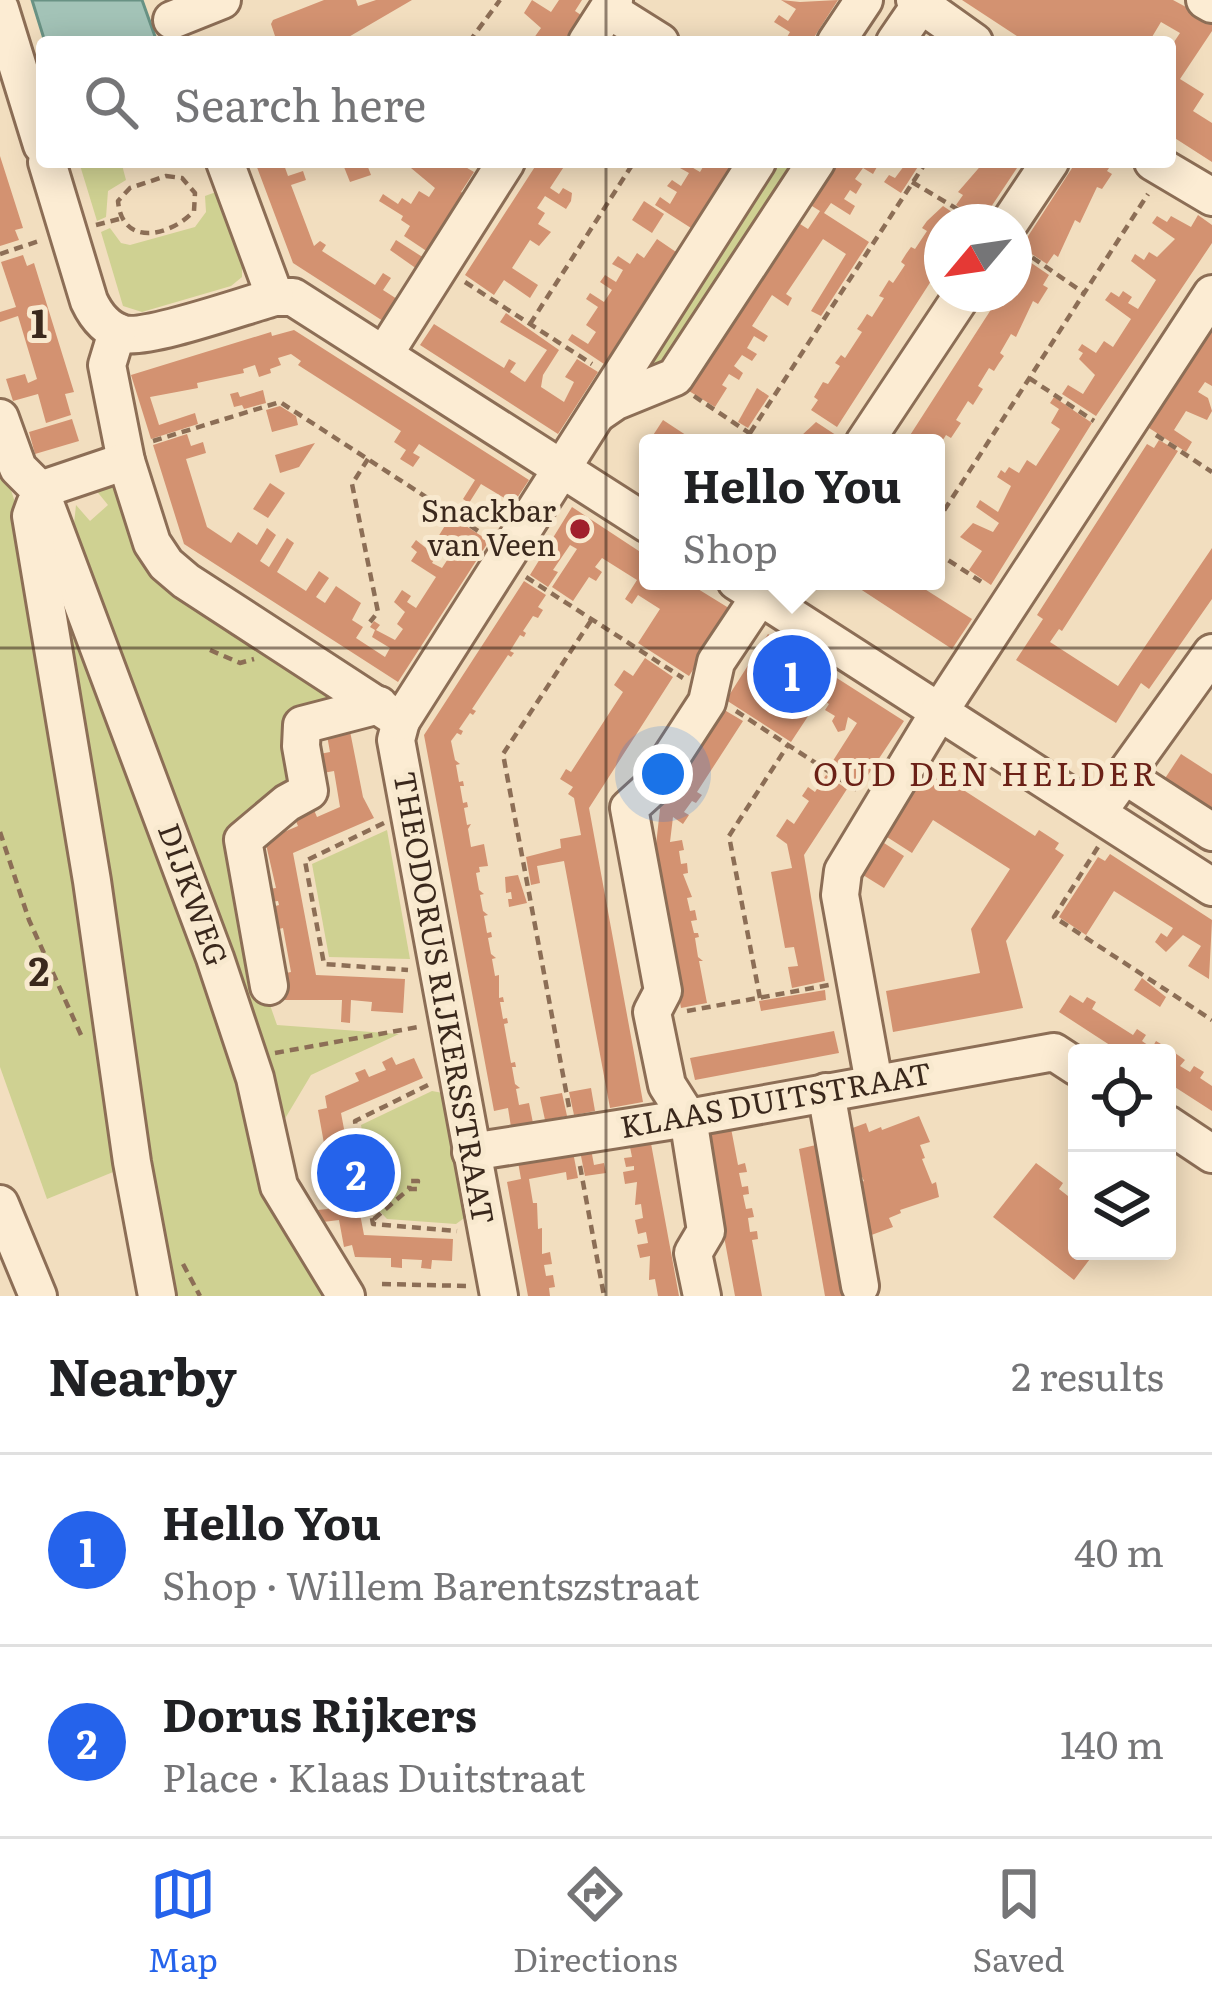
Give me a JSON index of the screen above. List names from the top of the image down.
{
  "streets": {
    "street": ["DIJKWEG", "THEODORUS RIJKERSSTRAAT", "KLAAS DUITSTRAAT"]
  },
  "crossings": [
    ["THEODORUS RIJKERSSTRAAT", "KLAAS DUITSTRAAT"]
  ],
  "districts": ["OUD DEN HELDER"],
  "places": ["Snackbar van Veen"],
  "north": "bottom left",
  "page": {
    "search": "Search here",
    "popup": ["Hello You", "Shop"],
    "pins": ["1", "2"],
    "heading": ["Nearby", "2 results"],
    "list": [
      {
        "mark": "1",
        "name": "Hello You",
        "note": "Shop · Willem Barentszstraat",
        "value": "40 m"
      },
      {
        "mark": "2",
        "name": "Dorus Rijkers",
        "note": "Place · Klaas Duitstraat",
        "value": "140 m"
      }
    ],
    "nav": ["Map", "Directions", "Saved"]
  },
  "grid": {
    "rows": ["1", "2"]
  }
}
